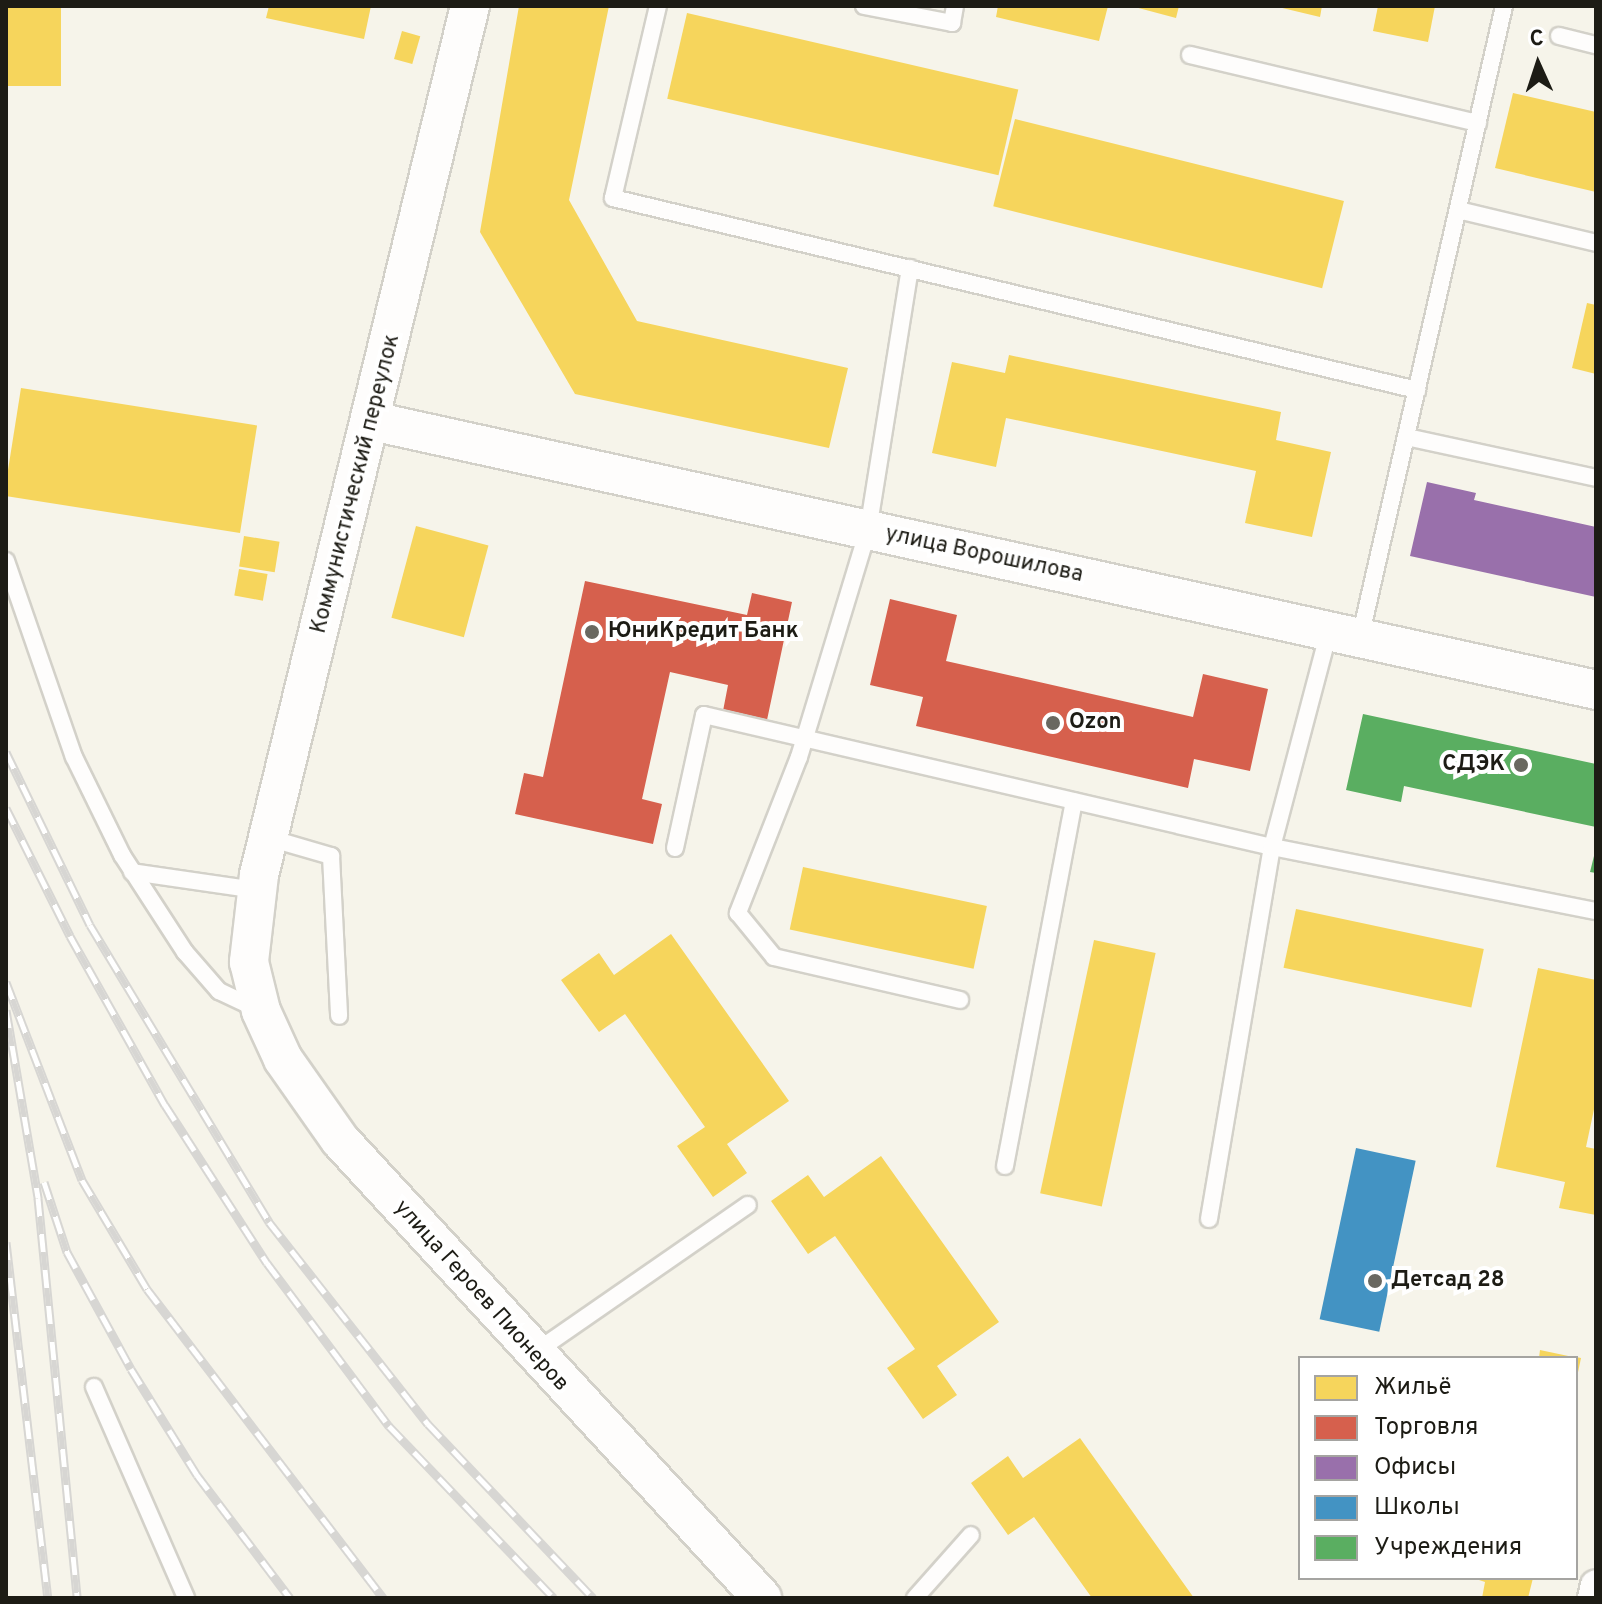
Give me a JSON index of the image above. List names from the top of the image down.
{
  "streets": {
    "street": ["Коммунистический переулок", "улица Ворошилова", "улица Героев Пионеров"]
  },
  "crossings": [
    ["Коммунистический переулок", "улица Ворошилова"],
    ["Коммунистический переулок", "улица Героев Пионеров"]
  ],
  "places": [
    "ЮниКредит Банк",
    "Ozon",
    "СДЭК",
    "Детсад 28"
  ],
  "legend": [
    "Жильё",
    "Торговля",
    "Офисы",
    "Школы",
    "Учреждения"
  ],
  "north": "top"
}
